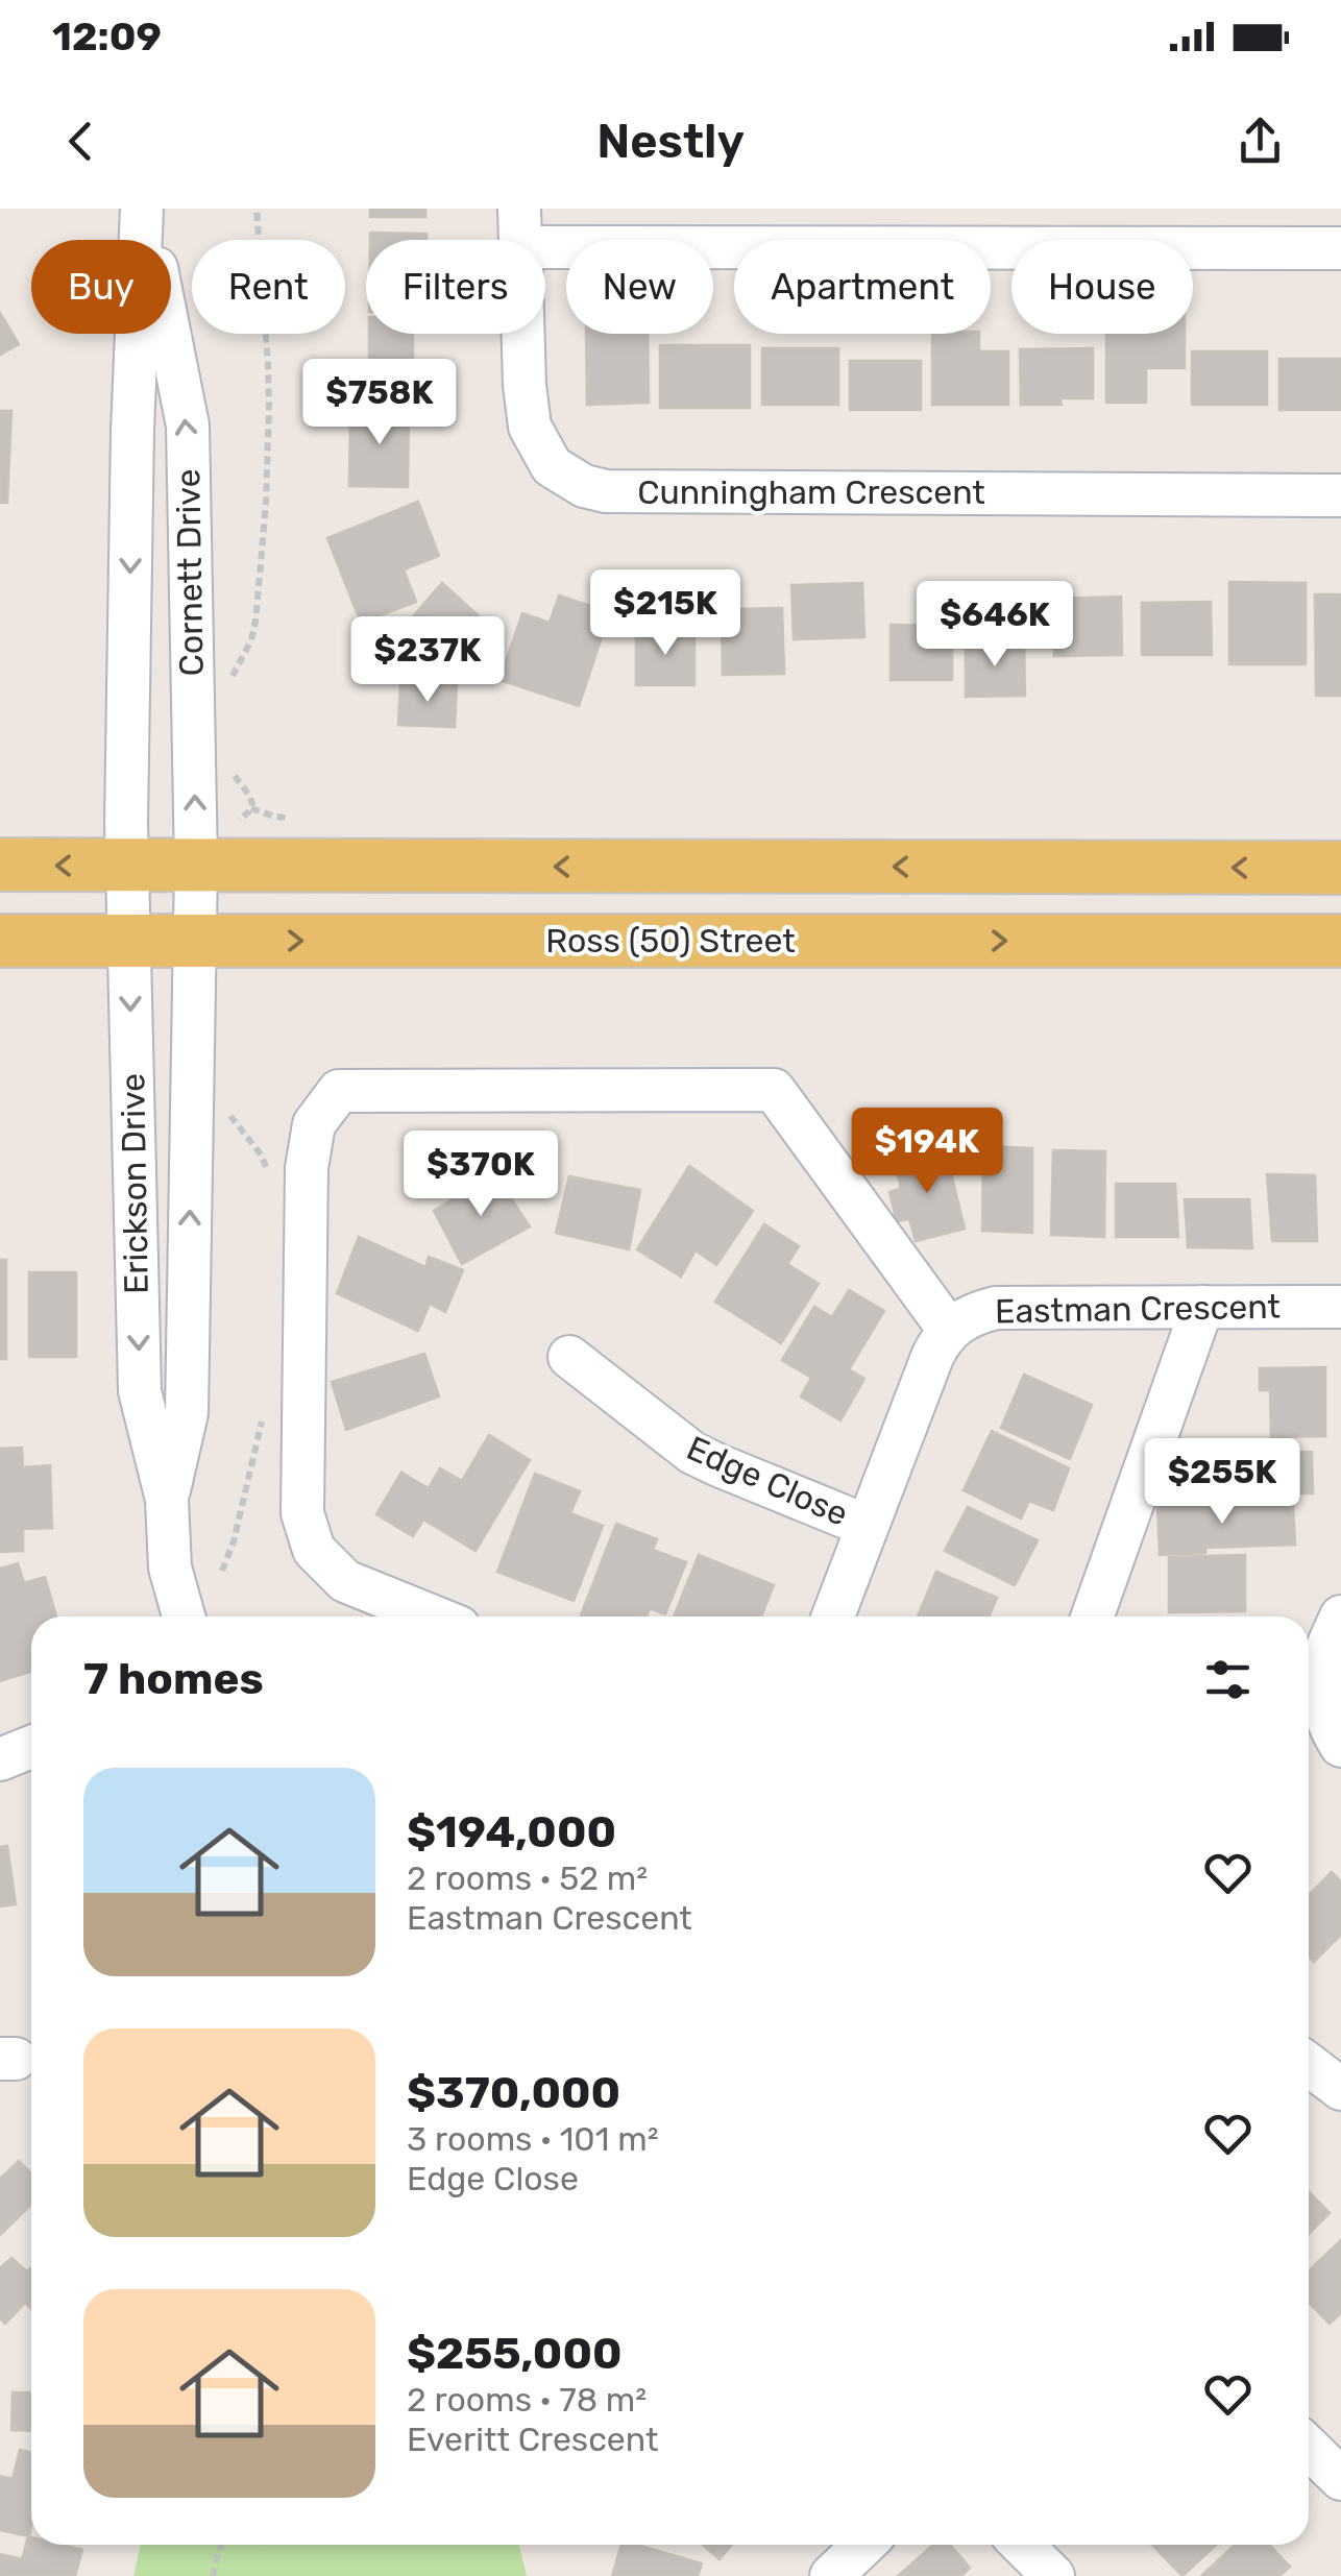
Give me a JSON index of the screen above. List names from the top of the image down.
{
  "streets": {
    "main road": ["Ross (50) Street"],
    "street": [
      "Cunningham Crescent",
      "Cornett Drive",
      "Erickson Drive",
      "Eastman Crescent",
      "Edge Close"
    ]
  },
  "crossings": [
    ["Cornett Drive", "Ross (50) Street"],
    ["Cornett Drive", "Erickson Drive"],
    ["Ross (50) Street", "Erickson Drive"],
    ["Eastman Crescent", "Edge Close"]
  ],
  "page": {
    "status": "12:09",
    "header": "Nestly",
    "chip": [
      "Buy",
      "Rent",
      "Filters",
      "New",
      "Apartment",
      "House"
    ],
    "price": [
      "$758K",
      "$215K",
      "$646K",
      "$237K",
      "$194K",
      "$370K",
      "$255K"
    ],
    "heading": "7 homes",
    "list": [
      {
        "name": "$194,000",
        "note": "2 rooms · 52 m² · Eastman Crescent"
      },
      {
        "name": "$370,000",
        "note": "3 rooms · 101 m² · Edge Close"
      },
      {
        "name": "$255,000",
        "note": "2 rooms · 78 m² · Everitt Crescent"
      }
    ]
  }
}
